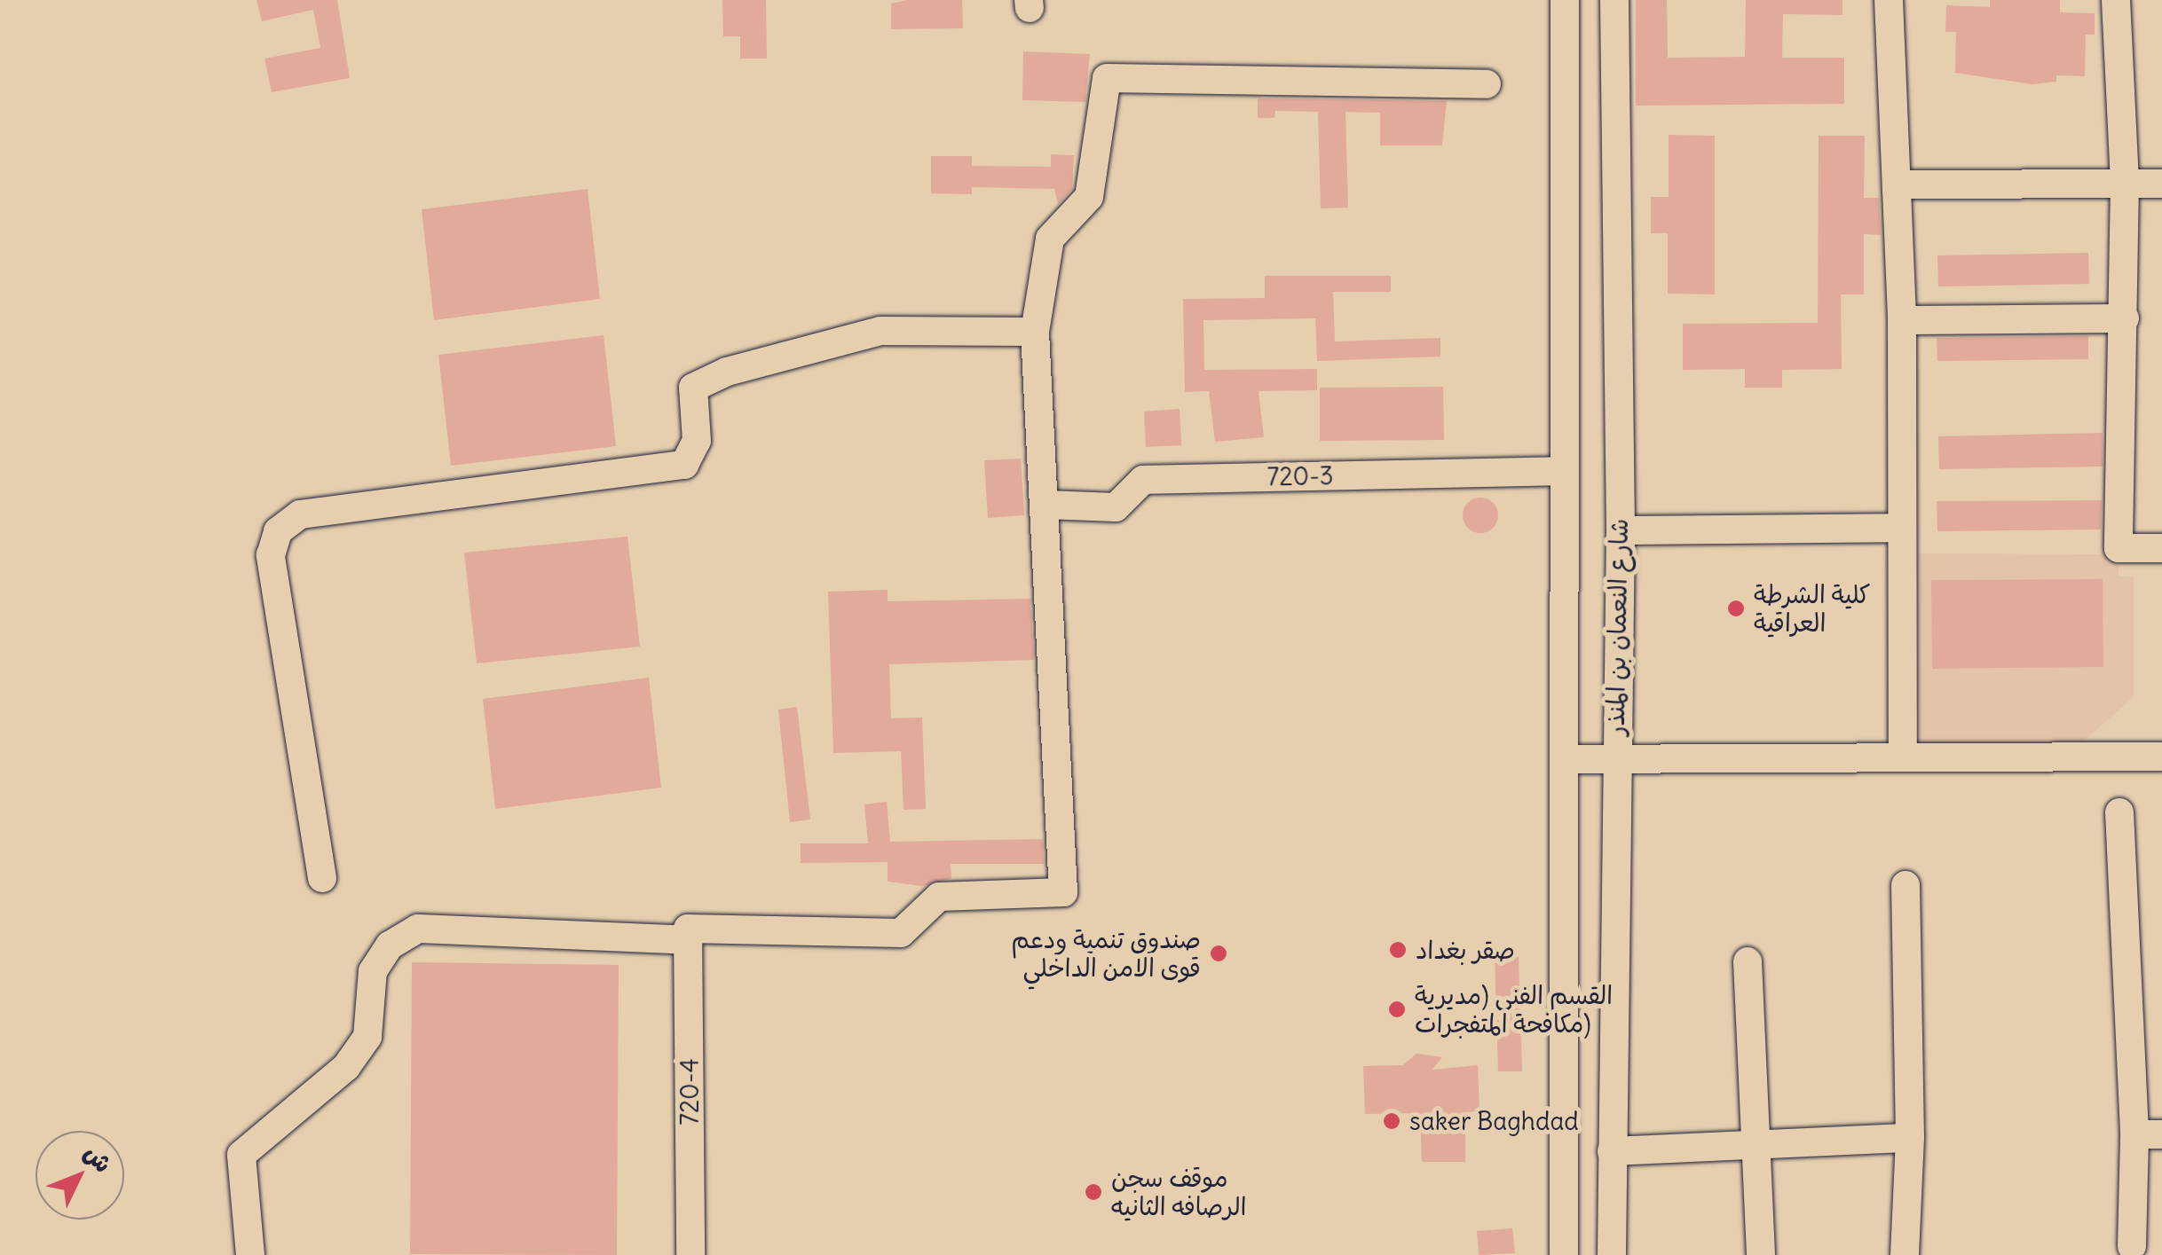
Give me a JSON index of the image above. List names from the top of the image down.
{
  "streets": {
    "street": ["720-3", "شارع النعمان بن المنذر", "720-4"]
  },
  "crossings": [
    ["720-3", "شارع النعمان بن المنذر"]
  ],
  "places": [
    "كلية الشرطة العراقية",
    "صقر بغداد",
    "صندوق تنمية ودعم قوى الامن الداخلي",
    "القسم الفني (مديرية مكافحة المتفجرات)",
    "saker Baghdad",
    "موقف سجن الرصافه الثانيه"
  ],
  "north": "top right"
}
